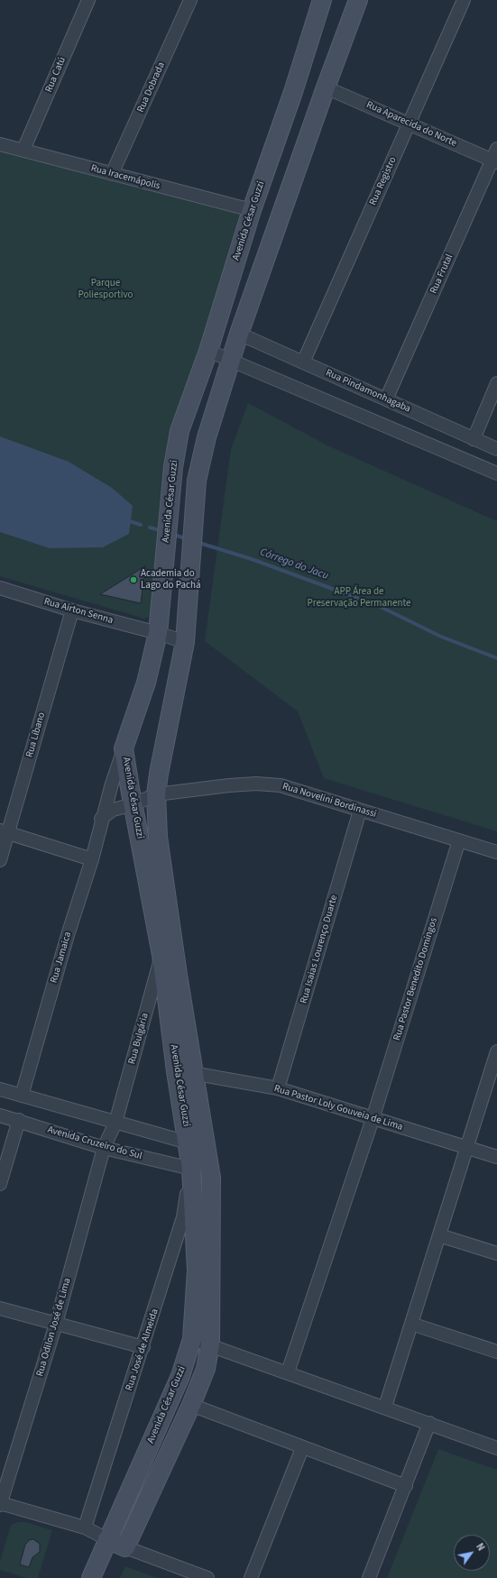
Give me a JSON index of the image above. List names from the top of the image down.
{
  "streets": {
    "street": [
      "Rua Catú",
      "Rua Dobrada",
      "Rua Aparecida do Norte",
      "Rua Iracemápolis",
      "Rua Registro",
      "Avenida César Guzzi",
      "Rua Frutal",
      "Rua Pindamonhagaba",
      "Rua Airton Senna",
      "Rua Líbano",
      "Rua Novelini Bordinassi",
      "Rua Isaias Lourenço Duarte",
      "Rua Jamaica",
      "Rua Pastor Benedito Domingos",
      "Rua Bulgária",
      "Rua Pastor Loly Gouveia de Lima",
      "Avenida Cruzeiro do Sul",
      "Rua Odilon José de Lima",
      "Rua José de Almeida"
    ]
  },
  "crossings": [
    ["Rua Catú", "Rua Iracemápolis"],
    ["Rua Dobrada", "Rua Iracemápolis"],
    ["Rua Aparecida do Norte", "Rua Registro"],
    ["Rua Aparecida do Norte", "Avenida César Guzzi"],
    ["Rua Aparecida do Norte", "Rua Frutal"],
    ["Rua Iracemápolis", "Avenida César Guzzi"],
    ["Rua Registro", "Rua Pindamonhagaba"],
    ["Avenida César Guzzi", "Rua Pindamonhagaba"],
    ["Avenida César Guzzi", "Rua Airton Senna"],
    ["Avenida César Guzzi", "Rua Novelini Bordinassi"],
    ["Avenida César Guzzi", "Rua Jamaica"],
    ["Avenida César Guzzi", "Rua Bulgária"],
    ["Avenida César Guzzi", "Rua Pastor Loly Gouveia de Lima"],
    ["Avenida César Guzzi", "Avenida Cruzeiro do Sul"],
    ["Avenida César Guzzi", "Rua José de Almeida"],
    ["Rua Frutal", "Rua Pindamonhagaba"],
    ["Rua Airton Senna", "Rua Líbano"],
    ["Rua Novelini Bordinassi", "Rua Isaias Lourenço Duarte"],
    ["Rua Novelini Bordinassi", "Rua Pastor Benedito Domingos"],
    ["Rua Isaias Lourenço Duarte", "Rua Pastor Loly Gouveia de Lima"],
    ["Rua Pastor Benedito Domingos", "Rua Pastor Loly Gouveia de Lima"],
    ["Rua Bulgária", "Avenida Cruzeiro do Sul"],
    ["Rua Bulgária", "Rua Odilon José de Lima"],
    ["Avenida Cruzeiro do Sul", "Rua Odilon José de Lima"],
    ["Avenida Cruzeiro do Sul", "Rua José de Almeida"]
  ],
  "water": ["Córrego do Jacu"],
  "parks": ["Parque Poliesportivo", "APP Área de Preservação Permanente"],
  "places": ["Academia do Lago do Pachá"],
  "north": "top right"
}
